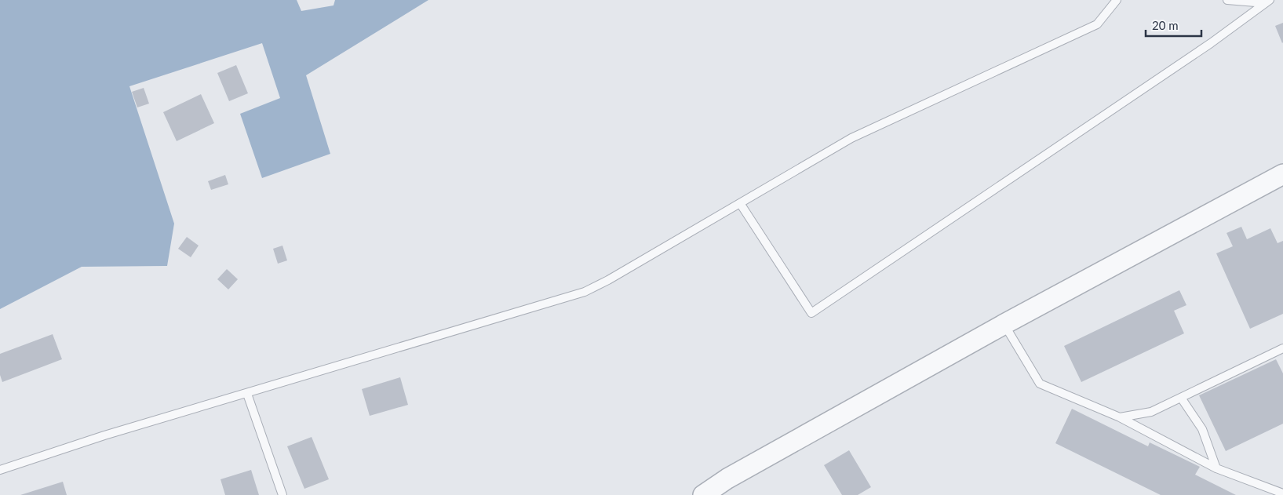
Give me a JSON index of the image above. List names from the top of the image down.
{
  "scale_bar": "20 m"
}
